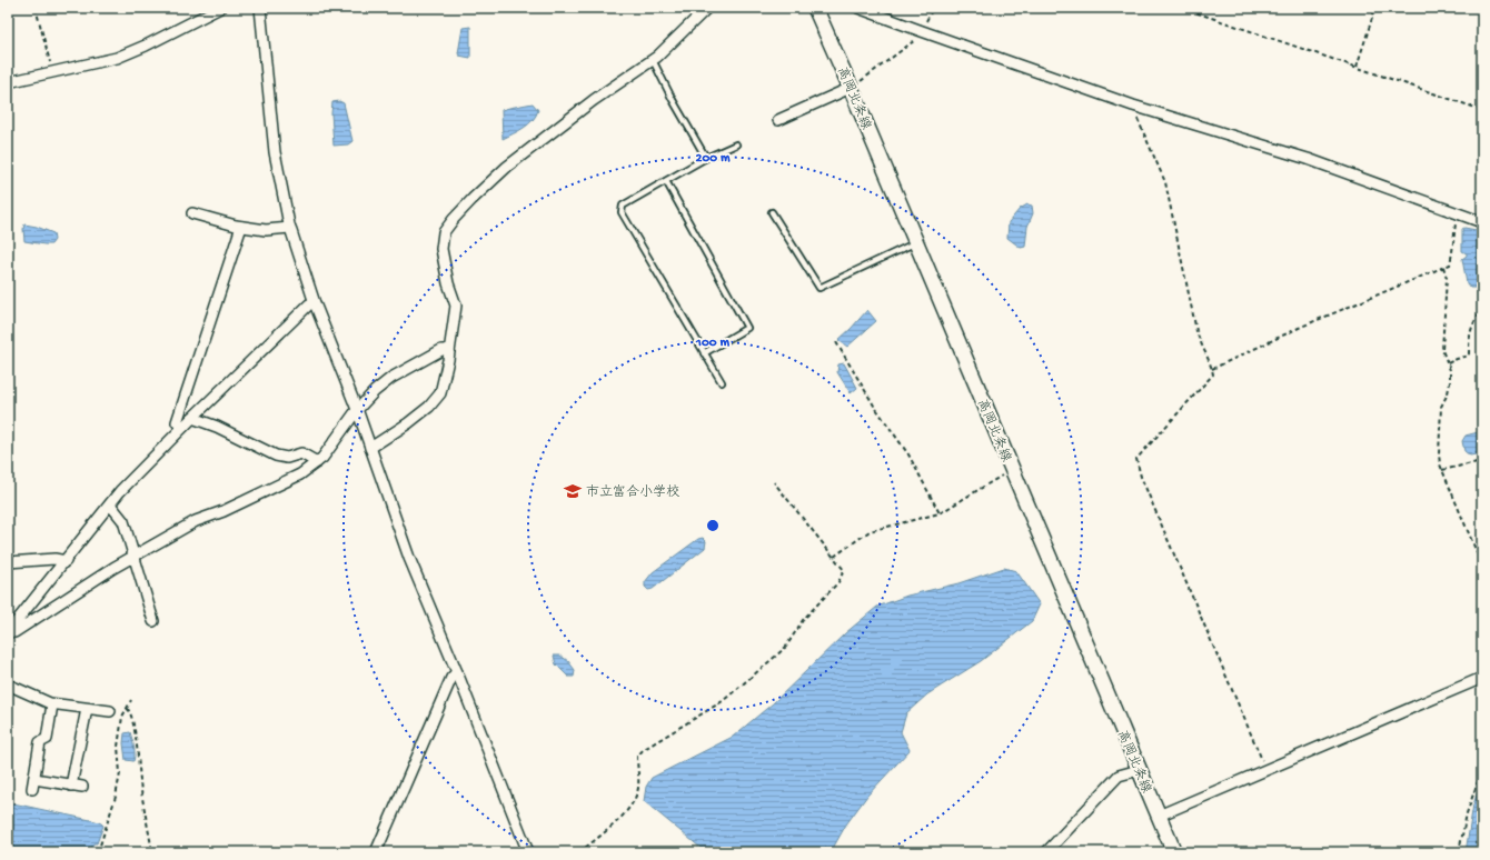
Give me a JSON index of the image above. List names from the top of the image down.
{
  "streets": {
    "main road": ["高岡北条線"]
  },
  "places": {
    "school or university": ["市立富合小学校"]
  },
  "rings": ["200 m", "100 m"]
}
